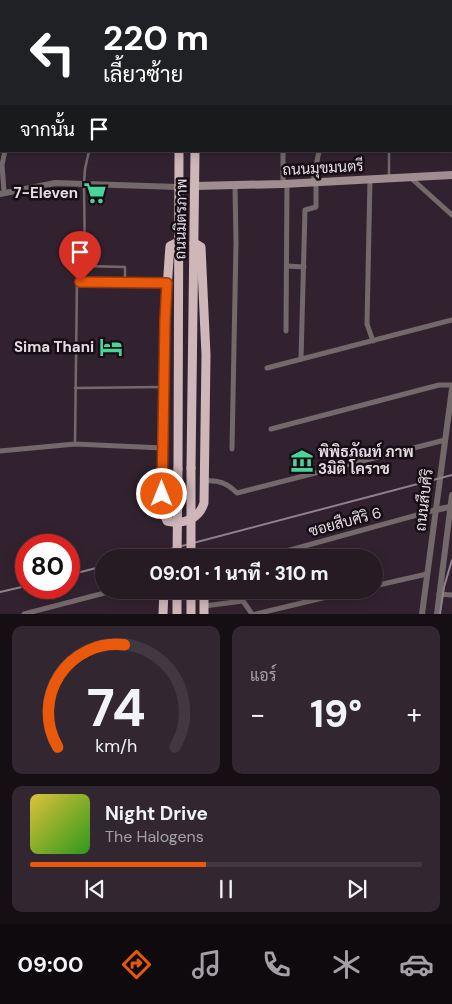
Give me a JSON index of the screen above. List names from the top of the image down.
{
  "streets": {
    "highway": ["ถนนมิตรภาพ"],
    "main road": ["ถนนมุขมนตรี"],
    "street": ["ถนนสืบศิริ", "ซอยสืบศิริ 6"]
  },
  "crossings": [
    ["ถนนมุขมนตรี", "ถนนมิตรภาพ"],
    ["ถนนสืบศิริ", "ซอยสืบศิริ 6"]
  ],
  "places": {
    "supermarket": ["7-Eleven"],
    "hotel": ["Sima Thani"],
    "museum": ["พิพิธภัณท์ ภาพ 3มิติ โคราช"]
  },
  "page": {
    "turn": ["220 m", "เลี้ยวซ้าย"],
    "then": "จากนั้น",
    "limit": "80",
    "trip": "09:01 · 1 นาที · 310 m",
    "tile": "แอร์",
    "heat": ["−", "19°", "+"],
    "song": ["Night Drive", "The Halogens"],
    "tabs": "09:00",
    "gauge": ["74", "km/h"]
  }
}
